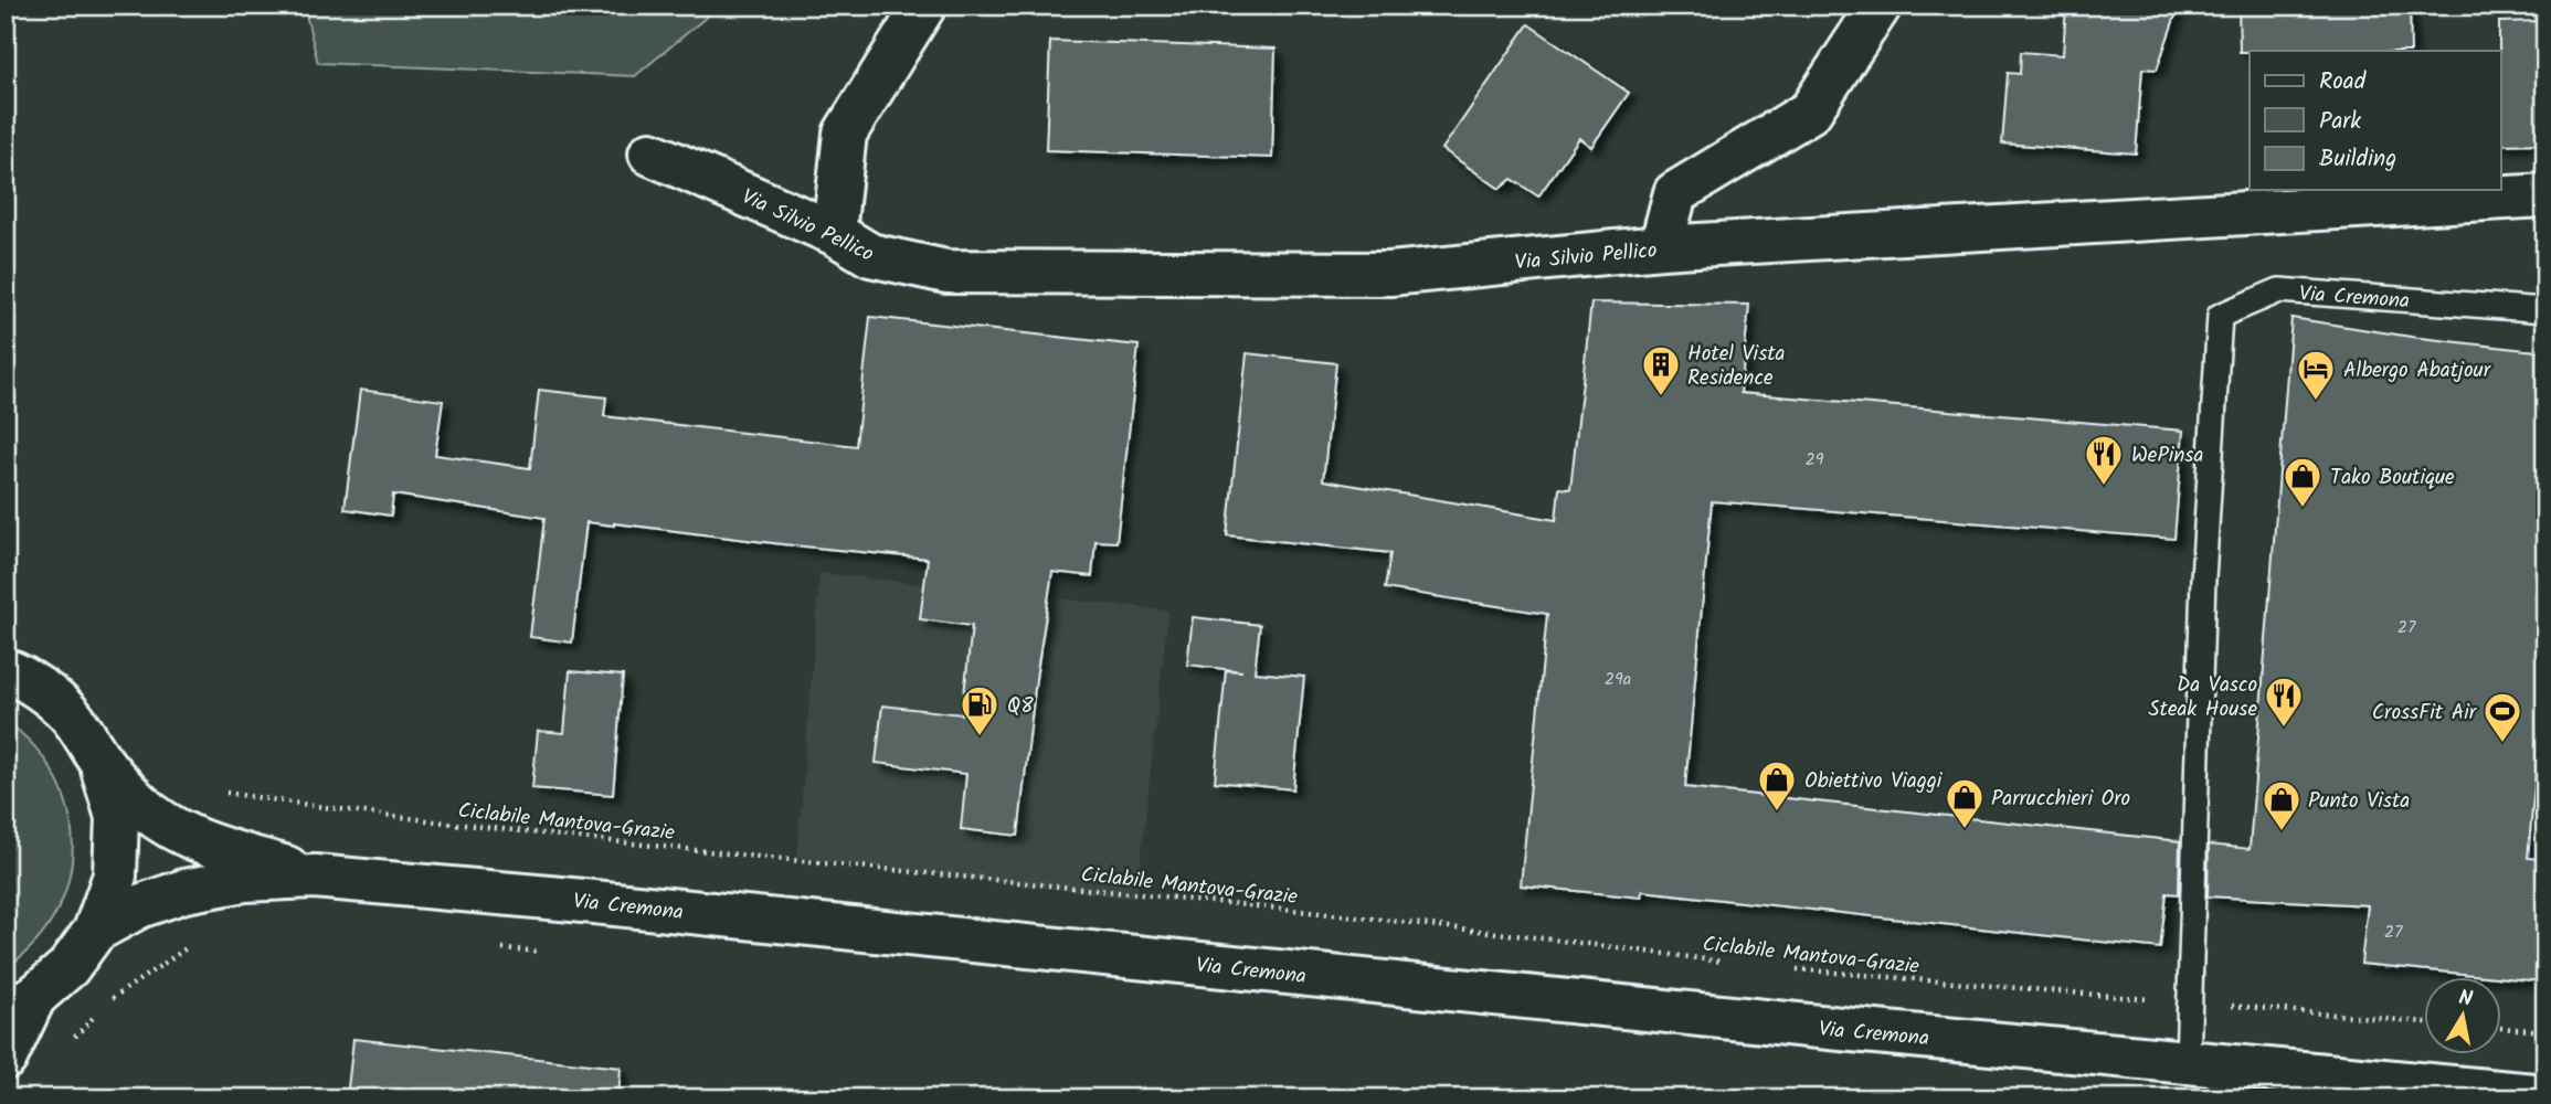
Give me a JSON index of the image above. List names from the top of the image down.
{
  "streets": {
    "main road": ["Via Silvio Pellico", "Via Cremona"],
    "path": ["Ciclabile Mantova-Grazie"]
  },
  "crossings": [
    ["Via Cremona", "Ciclabile Mantova-Grazie"]
  ],
  "places": {
    "building": ["Hotel Vista Residence"],
    "hotel": ["Albergo Abatjour"],
    "restaurant": ["WePinsa", "Da Vasco Steak House"],
    "shop": [
      "Tako Boutique",
      "Obiettivo Viaggi",
      "Parrucchieri Oro",
      "Punto Vista"
    ],
    "fuel station": ["Q8"],
    "sports": ["CrossFit Air"]
  },
  "house_numbers": [
    "29",
    "27",
    "29a",
    "27"
  ],
  "legend": ["Road", "Park", "Building"],
  "north": "top"
}
